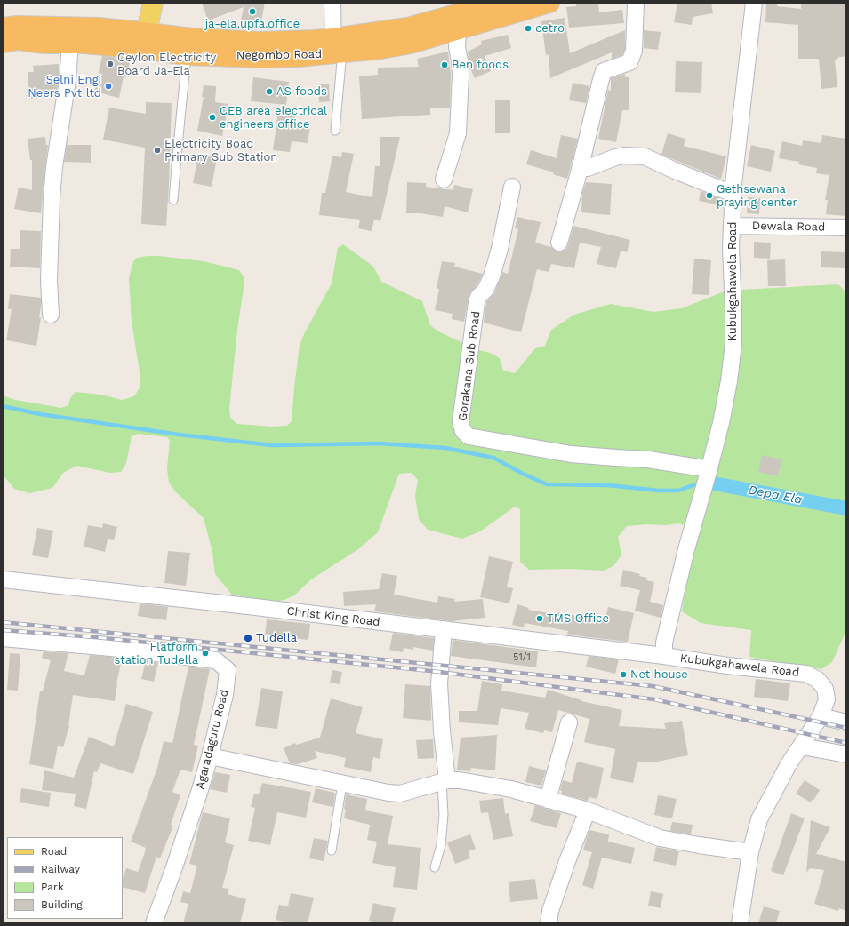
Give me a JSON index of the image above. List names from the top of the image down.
{
  "streets": {
    "highway": ["Negombo Road"],
    "street": [
      "Dewala Road",
      "Kubukgahawela Road",
      "Gorakana Sub Road",
      "Christ King Road",
      "Agaradaguru Road"
    ]
  },
  "crossings": [
    ["Dewala Road", "Kubukgahawela Road"],
    ["Kubukgahawela Road", "Gorakana Sub Road"],
    ["Kubukgahawela Road", "Christ King Road"]
  ],
  "water": ["Depa Ela"],
  "places": [
    "ja-ela.upfa.office",
    "cetro",
    "Ceylon Electricity Board Ja-Ela",
    "Ben foods",
    "Selni Engi Neers Pvt ltd",
    "AS foods",
    "CEB area electrical engineers office",
    "Electricity Boad Primary Sub Station",
    "Gethsewana praying center",
    "TMS Office",
    "Tudella",
    "Flatform station Tudella",
    "Net house"
  ],
  "house_numbers": ["51/1"],
  "legend": [
    "Road",
    "Railway",
    "Park",
    "Building"
  ]
}
